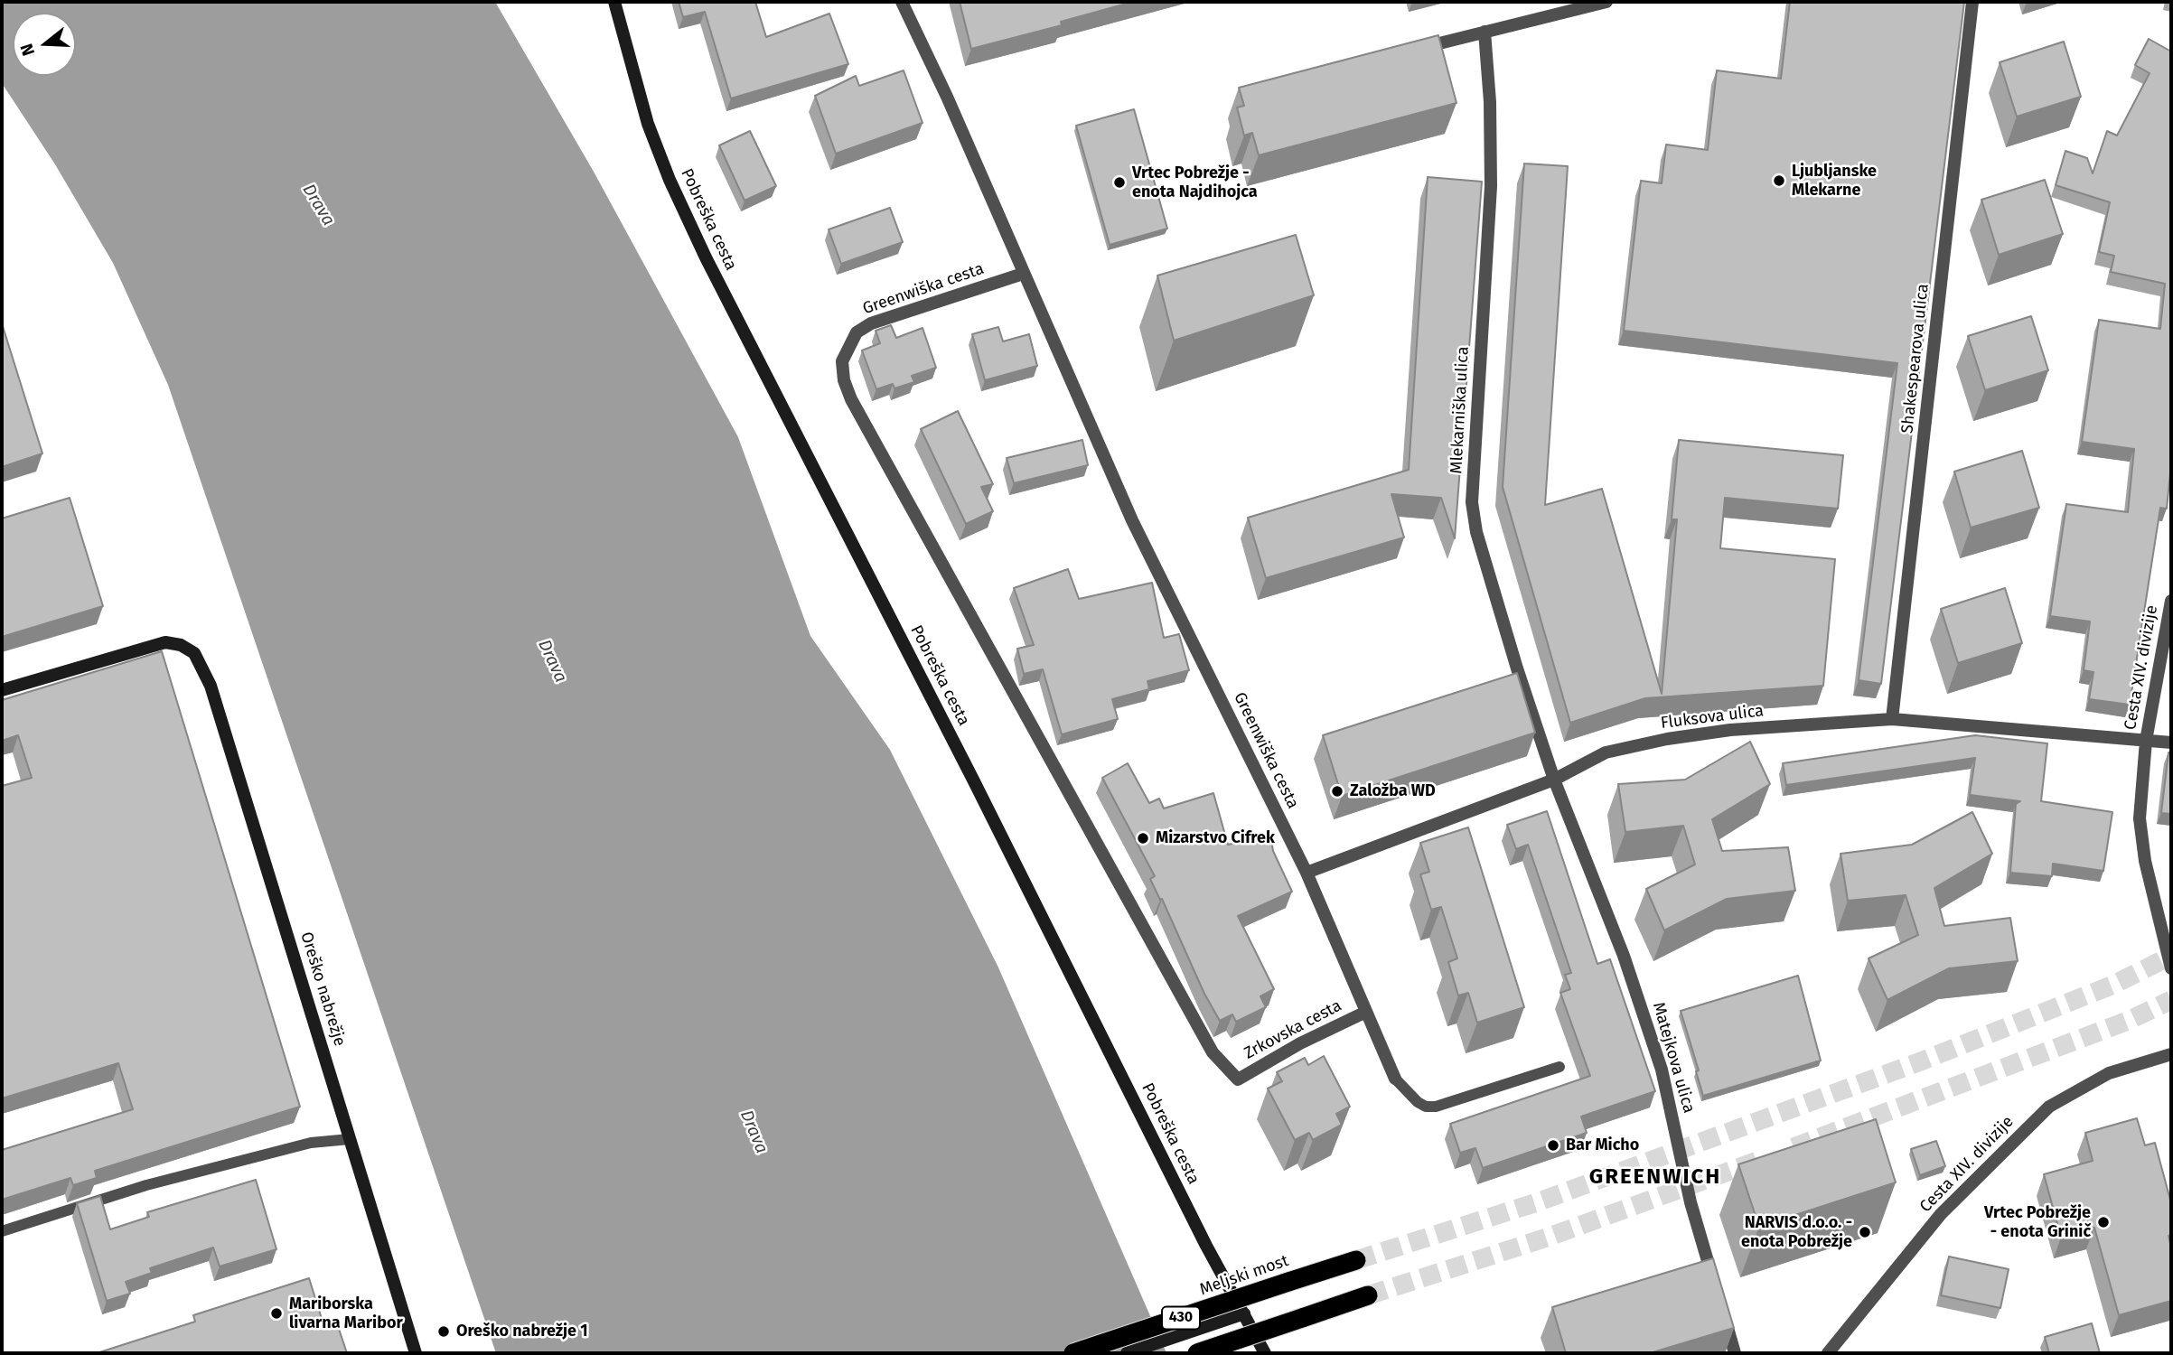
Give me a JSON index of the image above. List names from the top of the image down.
{
  "streets": {
    "highway": ["Meljski most", "430"],
    "street": [
      "Pobreška cesta",
      "Greenwiška cesta",
      "Shakespearova ulica",
      "Mlekarniška ulica",
      "Cesta XIV. divizije",
      "Fluksova ulica",
      "Oreško nabrežje",
      "Zrkovska cesta",
      "Matejkova ulica"
    ]
  },
  "crossings": [
    ["Greenwiška cesta", "Fluksova ulica"],
    ["Greenwiška cesta", "Zrkovska cesta"],
    ["Shakespearova ulica", "Fluksova ulica"],
    ["Mlekarniška ulica", "Fluksova ulica"],
    ["Mlekarniška ulica", "Matejkova ulica"],
    ["Cesta XIV. divizije", "Fluksova ulica"],
    ["Fluksova ulica", "Matejkova ulica"]
  ],
  "districts": ["GREENWICH"],
  "water": ["Drava"],
  "places": [
    "Ljubljanske Mlekarne",
    "Vrtec Pobrežje - enota Najdihojca",
    "Založba WD",
    "Mizarstvo Cifrek",
    "Bar Micho",
    "Vrtec Pobrežje - enota Grinič",
    "NARVIS d.o.o. - enota Pobrežje",
    "Mariborska livarna Maribor",
    "Oreško nabrežje 1"
  ],
  "north": "left"
}
